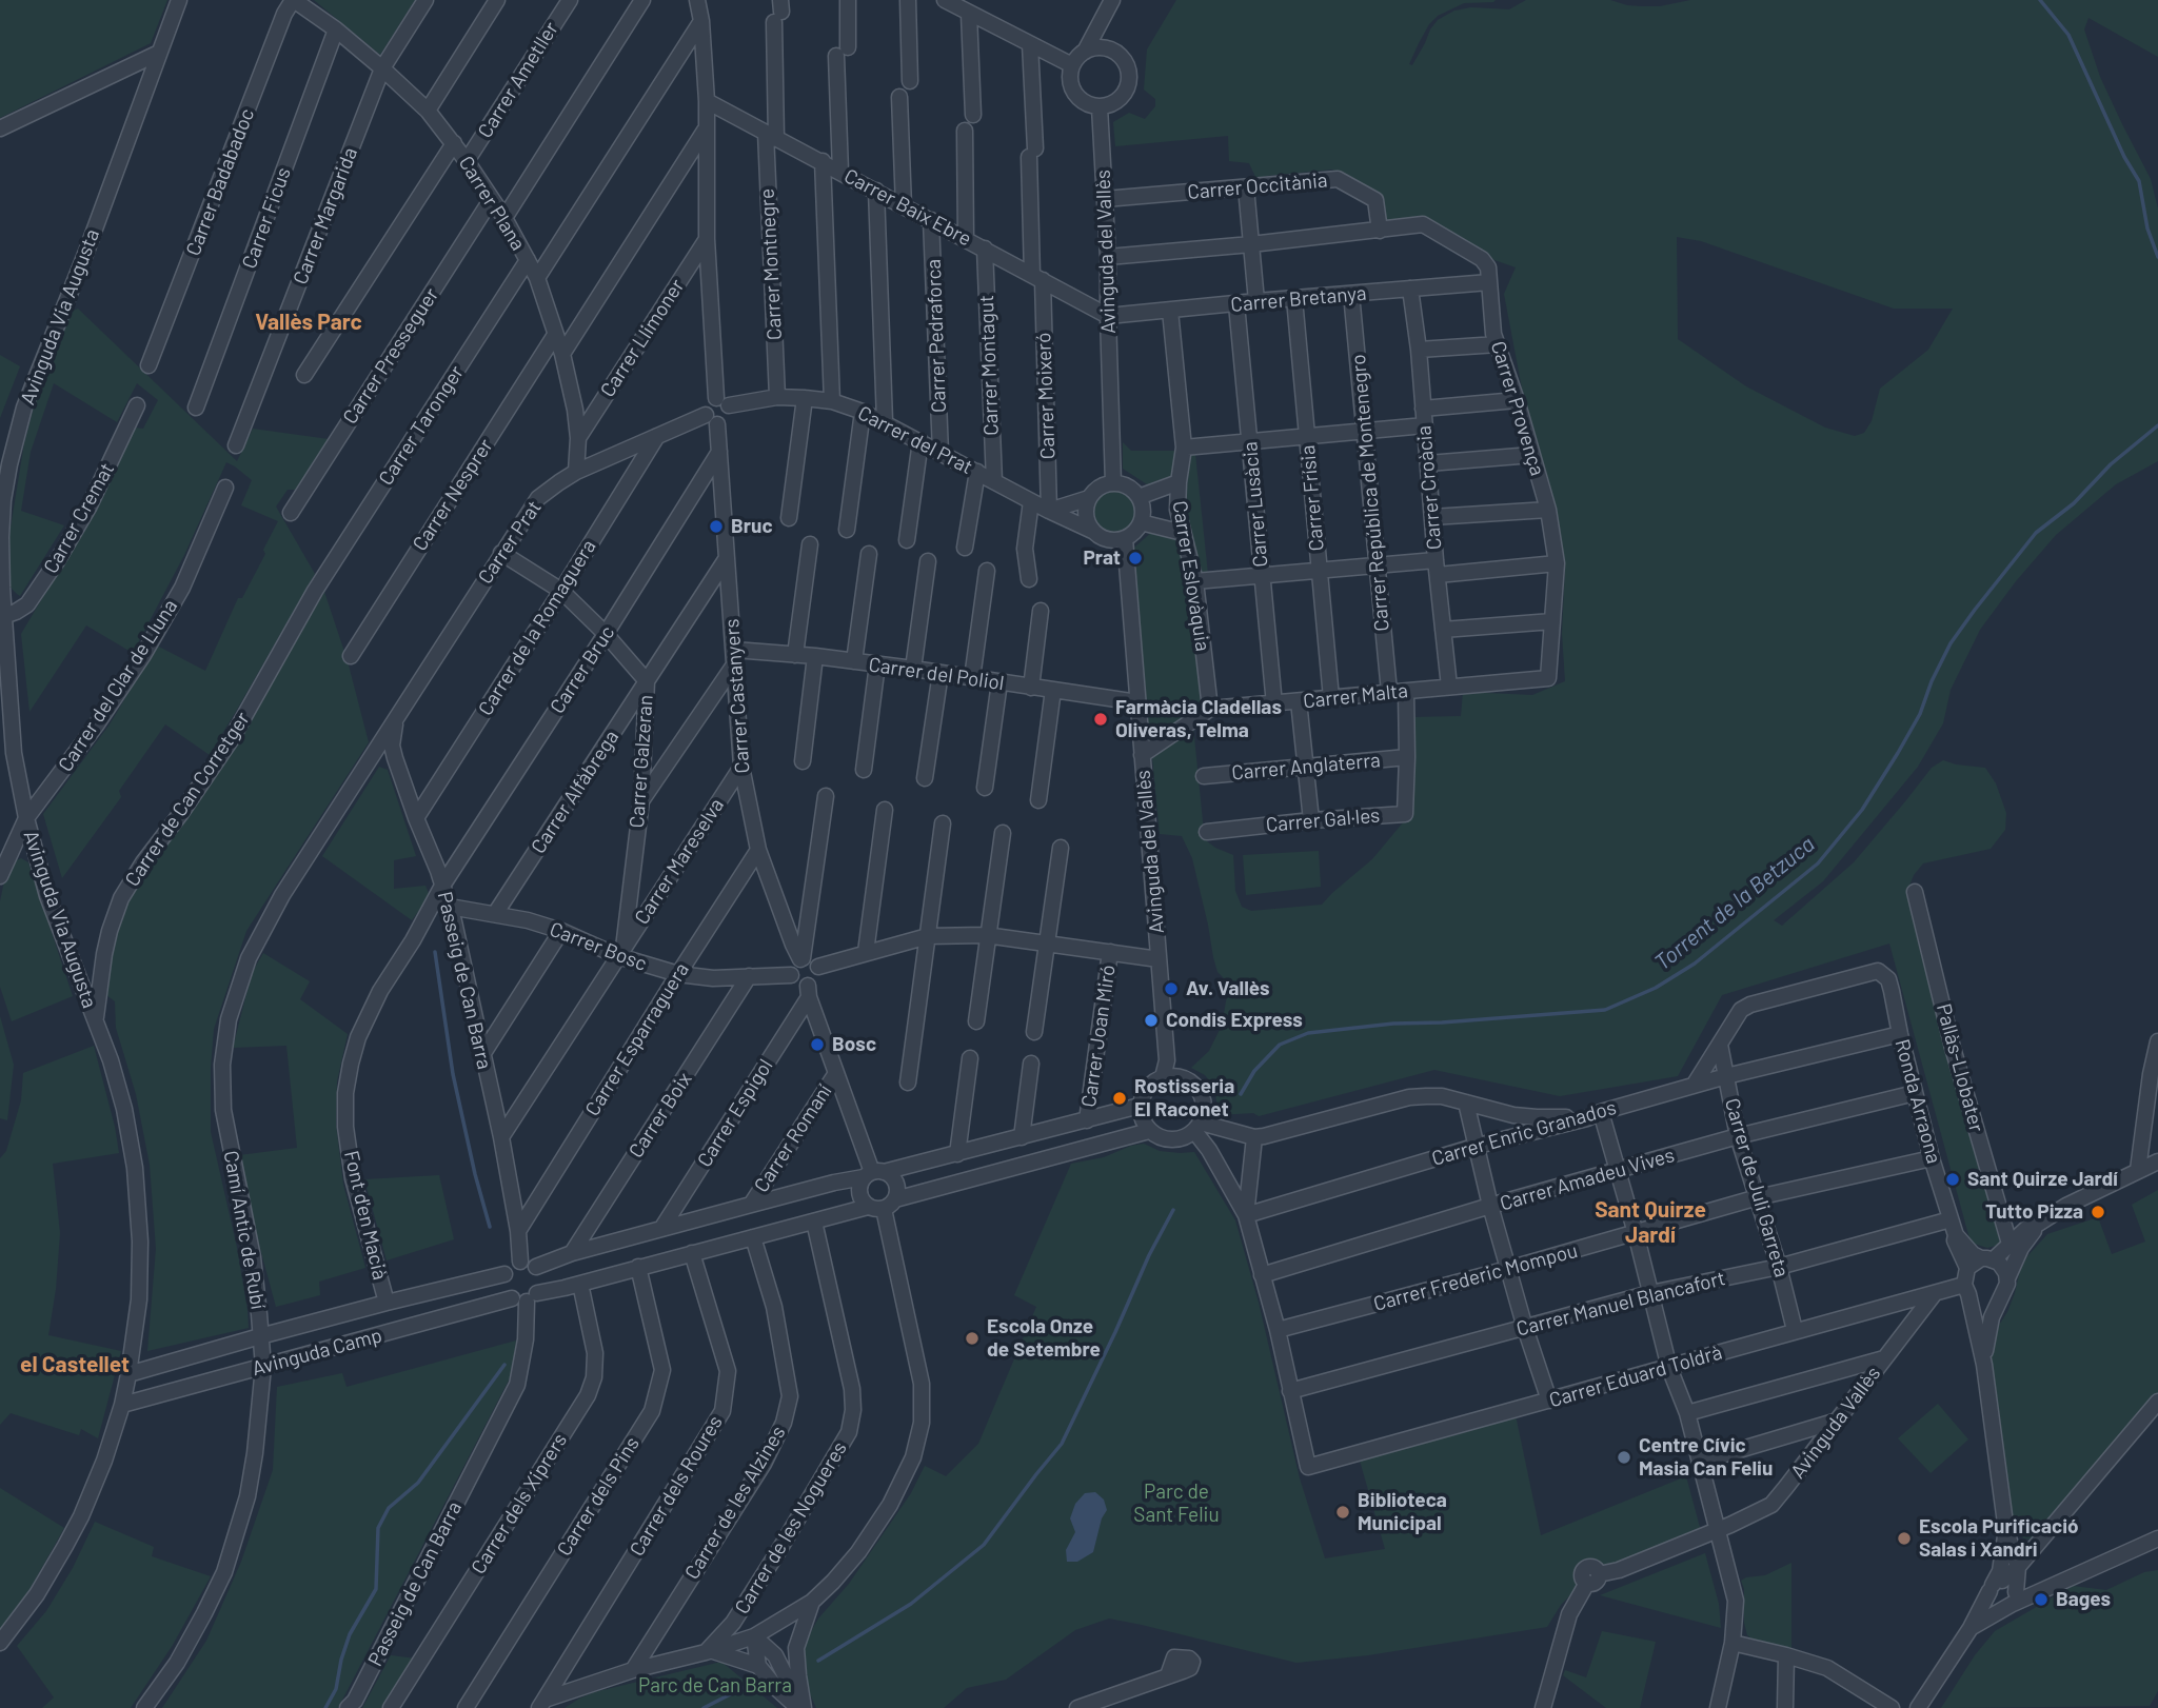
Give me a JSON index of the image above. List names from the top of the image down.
{
  "streets": {
    "street": [
      "Carrer Ametller",
      "Carrer Badabadoc",
      "Carrer Occitània",
      "Carrer Plana",
      "Carrer Baix Ebre",
      "Carrer Margarida",
      "Carrer Ficus",
      "Avinguda del Vallès",
      "Carrer Montnegre",
      "Carrer Bretanya",
      "Avinguda Via Augusta",
      "Carrer Pedraforca",
      "Carrer Llimoner",
      "Carrer Presseguer",
      "Carrer Montagut",
      "Carrer Moixeró",
      "Carrer Provença",
      "Carrer Taronger",
      "Carrer del Prat",
      "Carrer Croàcia",
      "Carrer República de Montenegro",
      "Carrer Nesprer",
      "Carrer Frísia",
      "Carrer Lusàcia",
      "Carrer Cremat",
      "Carrer Prat",
      "Carrer Eslovàquia",
      "Carrer de la Romaguera",
      "Carrer Bruc",
      "Carrer del Poliol",
      "Carrer del Clar de Lluna",
      "Carrer Castanyers",
      "Carrer Malta",
      "Carrer Galzeran",
      "Carrer Anglaterra",
      "Carrer Alfàbrega",
      "Carrer de Can Corretger",
      "Carrer Gal·les",
      "Carrer Mareselva",
      "Carrer Bosc",
      "Passeig de Can Barra",
      "Carrer Joan Miró",
      "Carrer Esparraguera",
      "Pallàs-Llobater",
      "Ronda Arraona",
      "Carrer Espigol",
      "Carrer Boix",
      "Carrer Enric Granados",
      "Carrer Romaní",
      "Carrer Amadeu Vives",
      "Carrer de Juli Garreta",
      "Font d'en Macià",
      "Camí Antic de Rubí",
      "Carrer Frederic Mompou",
      "Carrer Manuel Blancafort",
      "Avinguda Camp",
      "Carrer Eduard Toldrà",
      "Avinguda Vallès",
      "Carrer dels Roures",
      "Carrer dels Pins",
      "Carrer de les Alzines",
      "Carrer dels Xiprers",
      "Carrer de les Nogueres"
    ]
  },
  "crossings": [
    ["Carrer Ametller", "Carrer Plana"],
    ["Carrer Badabadoc", "Carrer Plana"],
    ["Carrer Occitània", "Avinguda del Vallès"],
    ["Carrer Occitània", "Carrer Provença"],
    ["Carrer Plana", "Carrer Margarida"],
    ["Carrer Plana", "Carrer Ficus"],
    ["Carrer Plana", "Carrer Llimoner"],
    ["Carrer Plana", "Carrer Presseguer"],
    ["Carrer Plana", "Carrer Taronger"],
    ["Carrer Plana", "Carrer Nesprer"],
    ["Carrer Plana", "Carrer Prat"],
    ["Carrer Baix Ebre", "Avinguda del Vallès"],
    ["Carrer Baix Ebre", "Carrer Montnegre"],
    ["Carrer Baix Ebre", "Carrer Bretanya"],
    ["Carrer Baix Ebre", "Carrer Pedraforca"],
    ["Carrer Baix Ebre", "Carrer Montagut"],
    ["Carrer Baix Ebre", "Carrer Moixeró"],
    ["Avinguda del Vallès", "Carrer Bretanya"],
    ["Avinguda del Vallès", "Carrer Provença"],
    ["Avinguda del Vallès", "Carrer del Prat"],
    ["Avinguda del Vallès", "Carrer del Poliol"],
    ["Avinguda del Vallès", "Carrer Malta"],
    ["Avinguda del Vallès", "Avinguda Camp"],
    ["Carrer Montnegre", "Carrer del Prat"],
    ["Carrer Bretanya", "Carrer Provença"],
    ["Carrer Bretanya", "Carrer Croàcia"],
    ["Carrer Bretanya", "Carrer República de Montenegro"],
    ["Carrer Bretanya", "Carrer Frísia"],
    ["Carrer Bretanya", "Carrer Lusàcia"],
    ["Carrer Bretanya", "Carrer Eslovàquia"],
    ["Avinguda Via Augusta", "Carrer Cremat"],
    ["Avinguda Via Augusta", "Carrer del Clar de Lluna"],
    ["Avinguda Via Augusta", "Carrer de Can Corretger"],
    ["Avinguda Via Augusta", "Avinguda Camp"],
    ["Carrer Pedraforca", "Carrer del Prat"],
    ["Carrer Montagut", "Carrer del Prat"],
    ["Carrer Moixeró", "Carrer del Prat"],
    ["Carrer Provença", "Carrer Malta"],
    ["Carrer Taronger", "Carrer de Can Corretger"],
    ["Carrer Croàcia", "Carrer Malta"],
    ["Carrer República de Montenegro", "Carrer Malta"],
    ["Carrer Frísia", "Carrer Malta"],
    ["Carrer Lusàcia", "Carrer Malta"],
    ["Carrer Prat", "Carrer de la Romaguera"],
    ["Carrer Prat", "Carrer Castanyers"],
    ["Carrer Prat", "Carrer Galzeran"],
    ["Carrer Prat", "Passeig de Can Barra"],
    ["Carrer Prat", "Camí Antic de Rubí"],
    ["Carrer Eslovàquia", "Carrer Malta"],
    ["Carrer de la Romaguera", "Carrer Galzeran"],
    ["Carrer de la Romaguera", "Passeig de Can Barra"],
    ["Carrer Bruc", "Carrer Castanyers"],
    ["Carrer Bruc", "Carrer Galzeran"],
    ["Carrer Bruc", "Passeig de Can Barra"],
    ["Carrer Bruc", "Font d'en Macià"],
    ["Carrer del Poliol", "Carrer Castanyers"],
    ["Carrer Castanyers", "Carrer Alfàbrega"],
    ["Carrer Castanyers", "Carrer Mareselva"],
    ["Carrer Castanyers", "Carrer Bosc"],
    ["Carrer Castanyers", "Carrer Esparraguera"],
    ["Carrer Castanyers", "Carrer Espigol"],
    ["Carrer Malta", "Carrer Gal·les"],
    ["Carrer Galzeran", "Carrer Alfàbrega"],
    ["Carrer Galzeran", "Carrer Mareselva"],
    ["Carrer Galzeran", "Carrer Bosc"],
    ["Carrer Galzeran", "Passeig de Can Barra"],
    ["Carrer Anglaterra", "Carrer Gal·les"],
    ["Carrer Alfàbrega", "Carrer Bosc"],
    ["Carrer Mareselva", "Carrer Bosc"],
    ["Carrer Bosc", "Passeig de Can Barra"],
    ["Carrer Bosc", "Carrer Esparraguera"],
    ["Carrer Bosc", "Carrer Espigol"],
    ["Carrer Bosc", "Carrer Boix"],
    ["Passeig de Can Barra", "Carrer Esparraguera"],
    ["Passeig de Can Barra", "Font d'en Macià"],
    ["Passeig de Can Barra", "Camí Antic de Rubí"],
    ["Passeig de Can Barra", "Avinguda Camp"],
    ["Ronda Arraona", "Carrer Enric Granados"],
    ["Ronda Arraona", "Carrer Amadeu Vives"],
    ["Ronda Arraona", "Carrer de Juli Garreta"],
    ["Ronda Arraona", "Carrer Frederic Mompou"],
    ["Ronda Arraona", "Carrer Manuel Blancafort"],
    ["Ronda Arraona", "Carrer Eduard Toldrà"],
    ["Carrer Enric Granados", "Carrer de Juli Garreta"],
    ["Carrer Amadeu Vives", "Carrer de Juli Garreta"],
    ["Carrer de Juli Garreta", "Carrer Frederic Mompou"],
    ["Carrer de Juli Garreta", "Carrer Manuel Blancafort"],
    ["Carrer de Juli Garreta", "Carrer Eduard Toldrà"],
    ["Font d'en Macià", "Avinguda Camp"],
    ["Camí Antic de Rubí", "Avinguda Camp"],
    ["Carrer Manuel Blancafort", "Carrer Eduard Toldrà"],
    ["Avinguda Camp", "Carrer dels Roures"],
    ["Avinguda Camp", "Carrer dels Pins"],
    ["Avinguda Camp", "Carrer de les Alzines"],
    ["Avinguda Camp", "Carrer dels Xiprers"],
    ["Avinguda Camp", "Carrer de les Nogueres"],
    ["Carrer Eduard Toldrà", "Avinguda Vallès"]
  ],
  "districts": ["Vallès Parc", "Sant Quirze Jardí", "el Castellet"],
  "water": ["Torrent de la Betzuca"],
  "parks": ["Parc de Sant Feliu", "Parc de Can Barra"],
  "places": [
    "Bruc",
    "Prat",
    "Farmàcia Cladellas Oliveras, Telma",
    "Av. Vallès",
    "Condis Express",
    "Bosc",
    "Rostisseria El Raconet",
    "Sant Quirze Jardí",
    "Tutto Pizza",
    "Escola Onze de Setembre",
    "Centre Cívic Masia Can Feliu",
    "Biblioteca Municipal",
    "Escola Purificació Salas i Xandri",
    "Bages"
  ]
}
